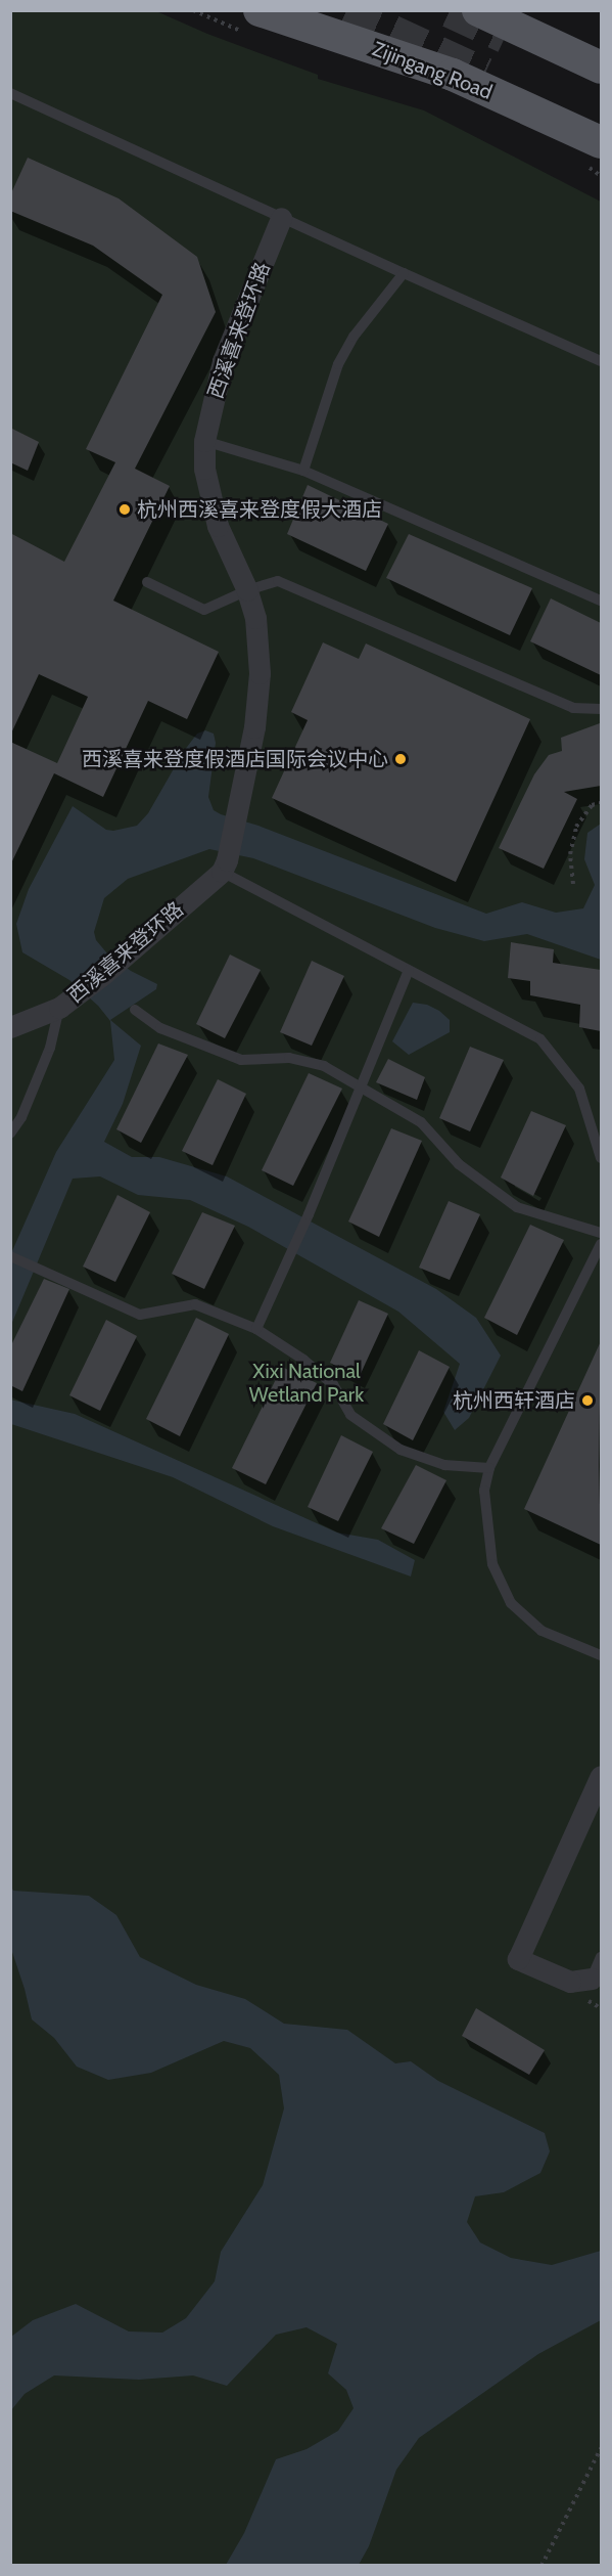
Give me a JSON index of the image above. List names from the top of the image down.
{
  "streets": {
    "main road": ["Zijingang Road"],
    "street": ["西溪喜来登环路"]
  },
  "parks": ["Xixi National Wetland Park"],
  "places": ["杭州西溪喜来登度假大酒店", "西溪喜来登度假酒店国际会议中心", "杭州西轩酒店"]
}
